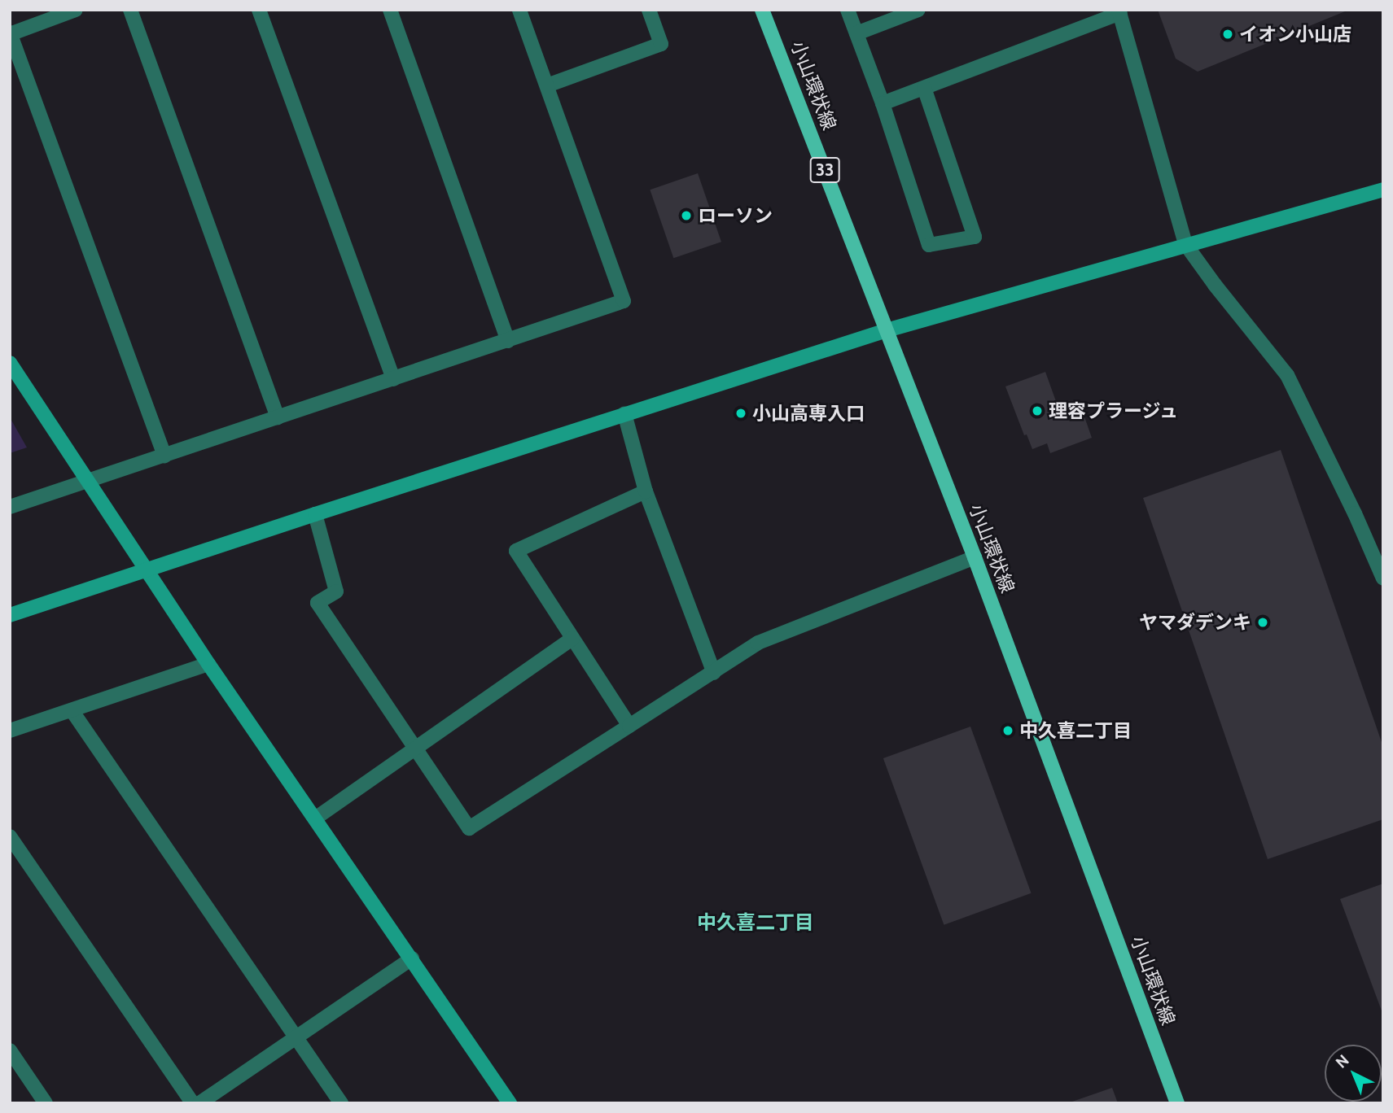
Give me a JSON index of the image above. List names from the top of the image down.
{
  "streets": {
    "main road": ["小山環状線", "33"]
  },
  "districts": ["中久喜二丁目"],
  "places": [
    "イオン小山店",
    "ローソン",
    "理容プラージュ",
    "小山高専入口",
    "ヤマダデンキ",
    "中久喜二丁目"
  ],
  "north": "top left"
}
